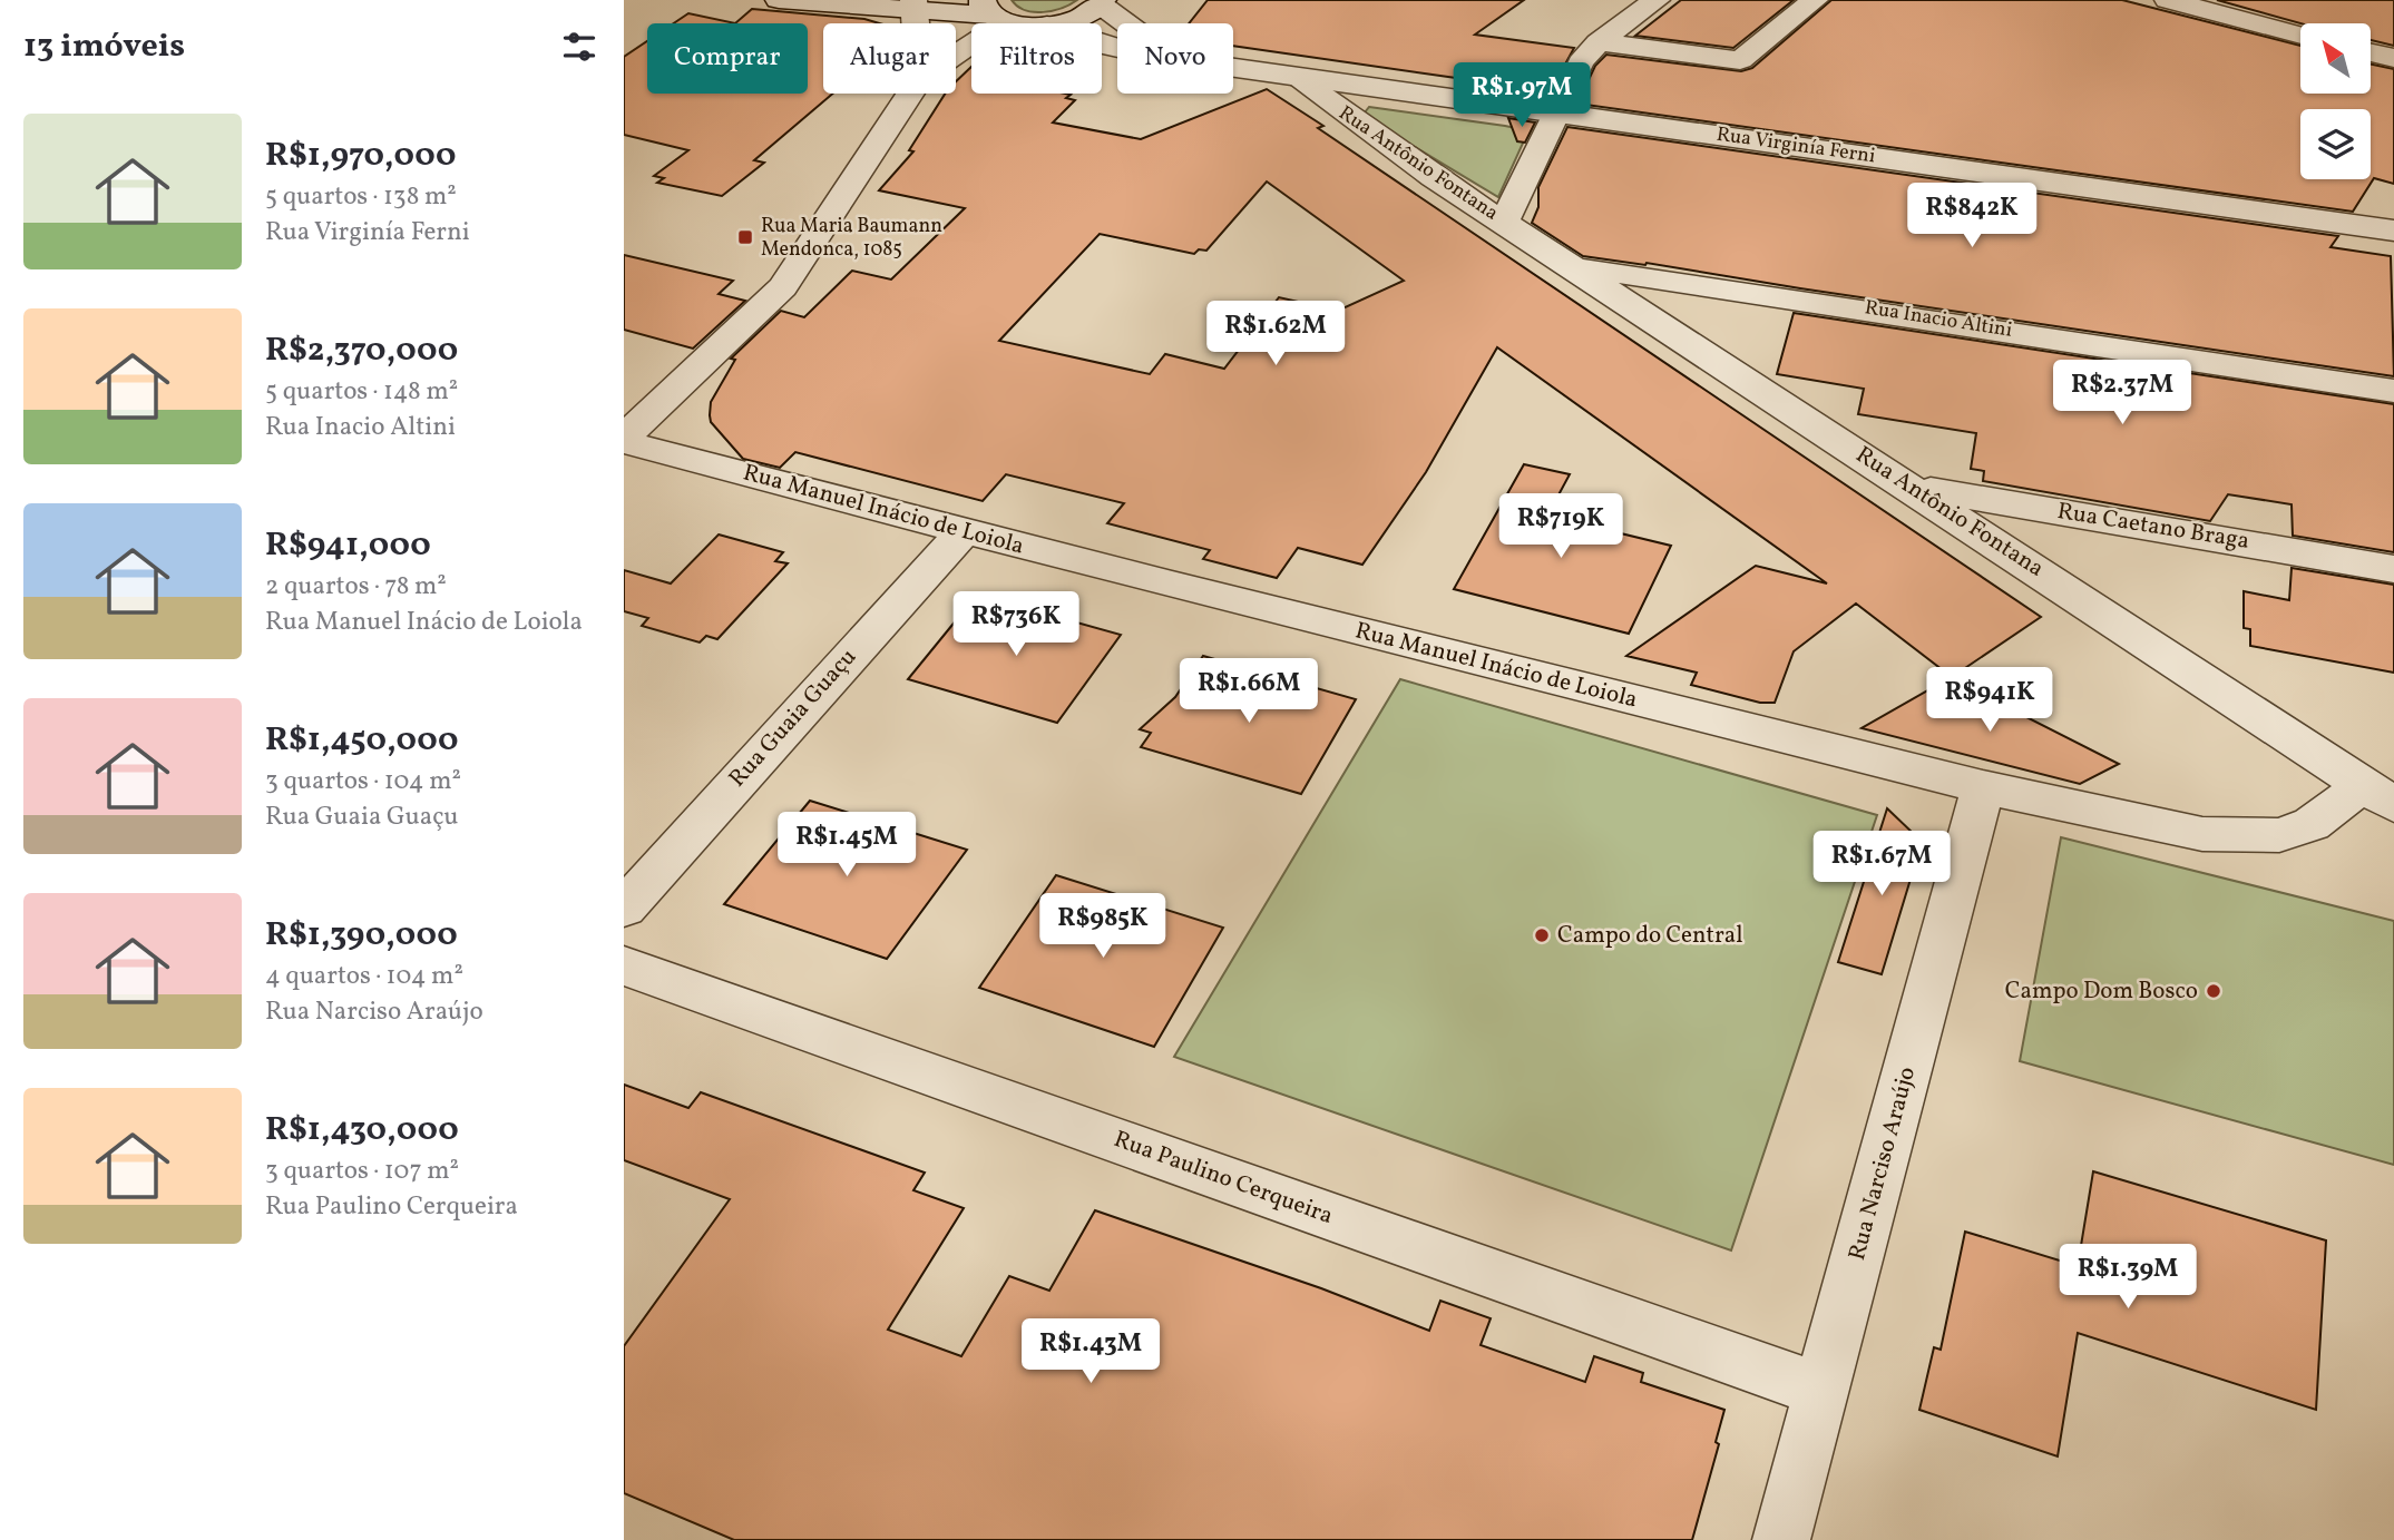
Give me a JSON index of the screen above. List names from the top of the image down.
{
  "streets": {
    "street": [
      "Rua Virginía Ferni",
      "Rua Antônio Fontana",
      "Rua Inacio Altini",
      "Rua Manuel Inácio de Loiola",
      "Rua Caetano Braga",
      "Rua Guaia Guaçu",
      "Rua Narciso Araújo",
      "Rua Paulino Cerqueira"
    ]
  },
  "crossings": [
    ["Rua Virginía Ferni", "Rua Antônio Fontana"],
    ["Rua Antônio Fontana", "Rua Inacio Altini"],
    ["Rua Antônio Fontana", "Rua Manuel Inácio de Loiola"],
    ["Rua Antônio Fontana", "Rua Caetano Braga"],
    ["Rua Manuel Inácio de Loiola", "Rua Guaia Guaçu"],
    ["Rua Manuel Inácio de Loiola", "Rua Narciso Araújo"],
    ["Rua Narciso Araújo", "Rua Paulino Cerqueira"]
  ],
  "places": {
    "transit": ["Rua Maria Baumann Mendonca, 1085"],
    "other": ["Campo do Central", "Campo Dom Bosco"]
  },
  "north": "top left",
  "page": {
    "heading": "13 imóveis",
    "chip": [
      "Comprar",
      "Alugar",
      "Filtros",
      "Novo"
    ],
    "price": [
      "R$1.97M",
      "R$842K",
      "R$1.62M",
      "R$2.37M",
      "R$719K",
      "R$736K",
      "R$1.66M",
      "R$941K",
      "R$1.45M",
      "R$1.67M",
      "R$985K",
      "R$1.39M",
      "R$1.43M"
    ],
    "list": [
      {
        "name": "R$1,970,000",
        "note": "5 quartos · 138 m² · Rua Virginía Ferni"
      },
      {
        "name": "R$2,370,000",
        "note": "5 quartos · 148 m² · Rua Inacio Altini"
      },
      {
        "name": "R$941,000",
        "note": "2 quartos · 78 m² · Rua Manuel Inácio de Loiola"
      },
      {
        "name": "R$1,450,000",
        "note": "3 quartos · 104 m² · Rua Guaia Guaçu"
      },
      {
        "name": "R$1,390,000",
        "note": "4 quartos · 104 m² · Rua Narciso Araújo"
      },
      {
        "name": "R$1,430,000",
        "note": "3 quartos · 107 m² · Rua Paulino Cerqueira"
      }
    ]
  }
}
